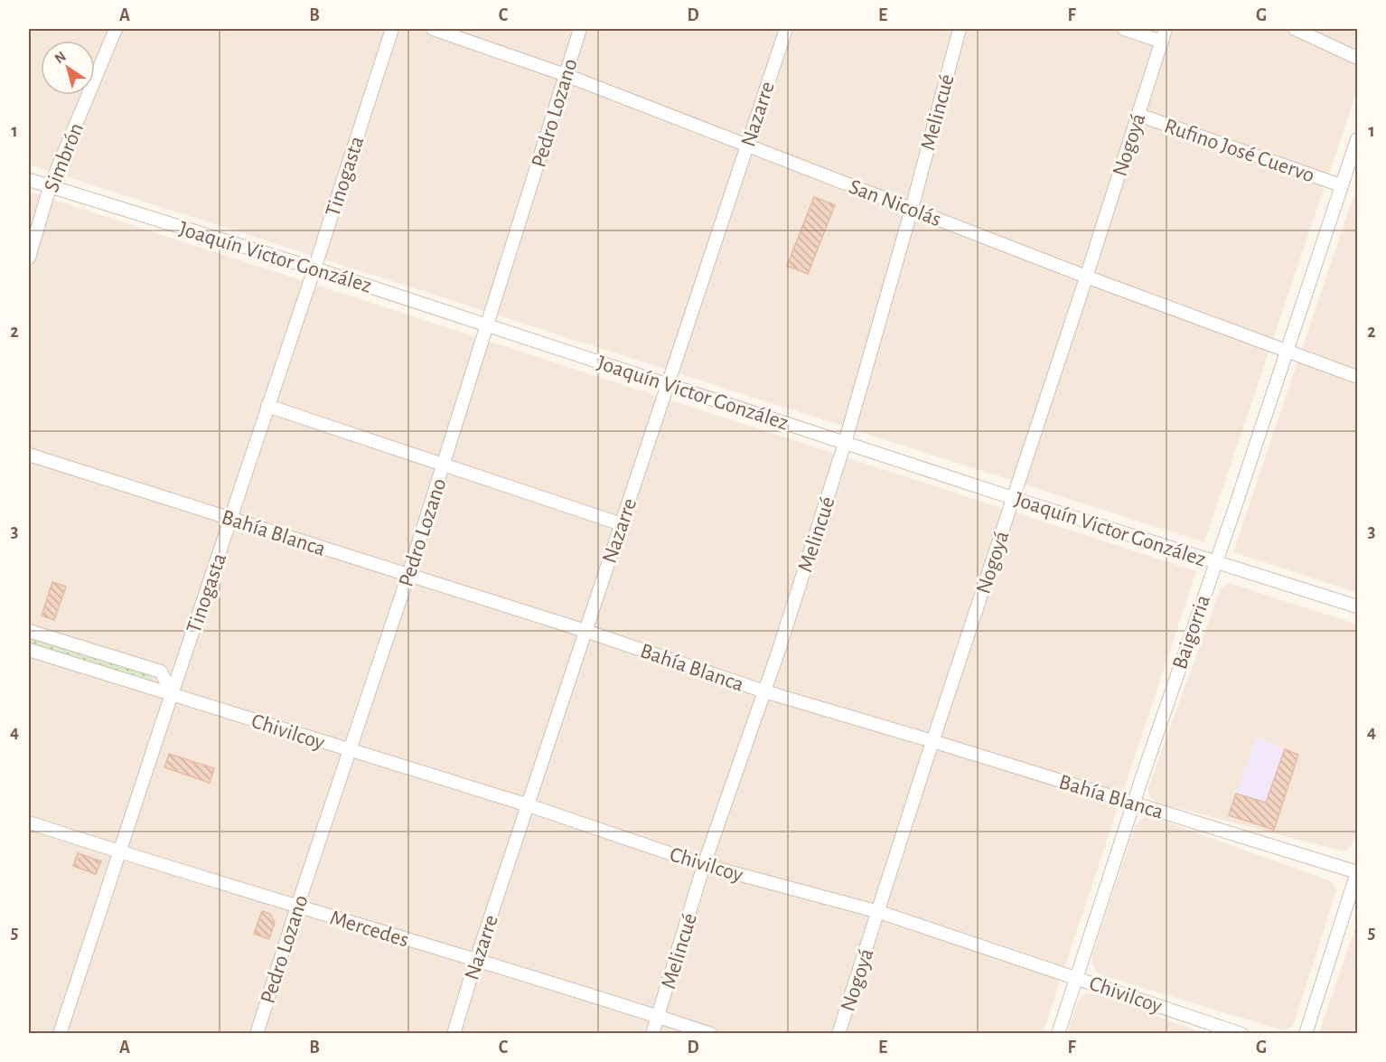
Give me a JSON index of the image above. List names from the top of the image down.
{
  "streets": {
    "street": [
      "Melincué",
      "Pedro Lozano",
      "Nazarre",
      "Nogoyá",
      "Rufino José Cuervo",
      "Simbrón",
      "Tinogasta",
      "San Nicolás",
      "Joaquín Victor González",
      "Bahía Blanca",
      "Baigorria",
      "Chivilcoy",
      "Mercedes"
    ]
  },
  "crossings": [
    ["Melincué", "San Nicolás"],
    ["Melincué", "Joaquín Victor González"],
    ["Melincué", "Bahía Blanca"],
    ["Melincué", "Chivilcoy"],
    ["Melincué", "Mercedes"],
    ["Pedro Lozano", "San Nicolás"],
    ["Pedro Lozano", "Joaquín Victor González"],
    ["Pedro Lozano", "Bahía Blanca"],
    ["Pedro Lozano", "Chivilcoy"],
    ["Pedro Lozano", "Mercedes"],
    ["Nazarre", "San Nicolás"],
    ["Nazarre", "Joaquín Victor González"],
    ["Nazarre", "Bahía Blanca"],
    ["Nazarre", "Chivilcoy"],
    ["Nazarre", "Mercedes"],
    ["Nogoyá", "Rufino José Cuervo"],
    ["Nogoyá", "San Nicolás"],
    ["Nogoyá", "Joaquín Victor González"],
    ["Nogoyá", "Bahía Blanca"],
    ["Nogoyá", "Chivilcoy"],
    ["Rufino José Cuervo", "Baigorria"],
    ["Simbrón", "Joaquín Victor González"],
    ["Tinogasta", "Joaquín Victor González"],
    ["Tinogasta", "Bahía Blanca"],
    ["Tinogasta", "Chivilcoy"],
    ["Tinogasta", "Mercedes"],
    ["San Nicolás", "Baigorria"],
    ["Joaquín Victor González", "Baigorria"],
    ["Bahía Blanca", "Baigorria"],
    ["Baigorria", "Chivilcoy"]
  ],
  "north": "top left",
  "grid": {
    "columns": [
      "A",
      "B",
      "C",
      "D",
      "E",
      "F",
      "G"
    ],
    "rows": [
      "1",
      "2",
      "3",
      "4",
      "5"
    ]
  }
}
